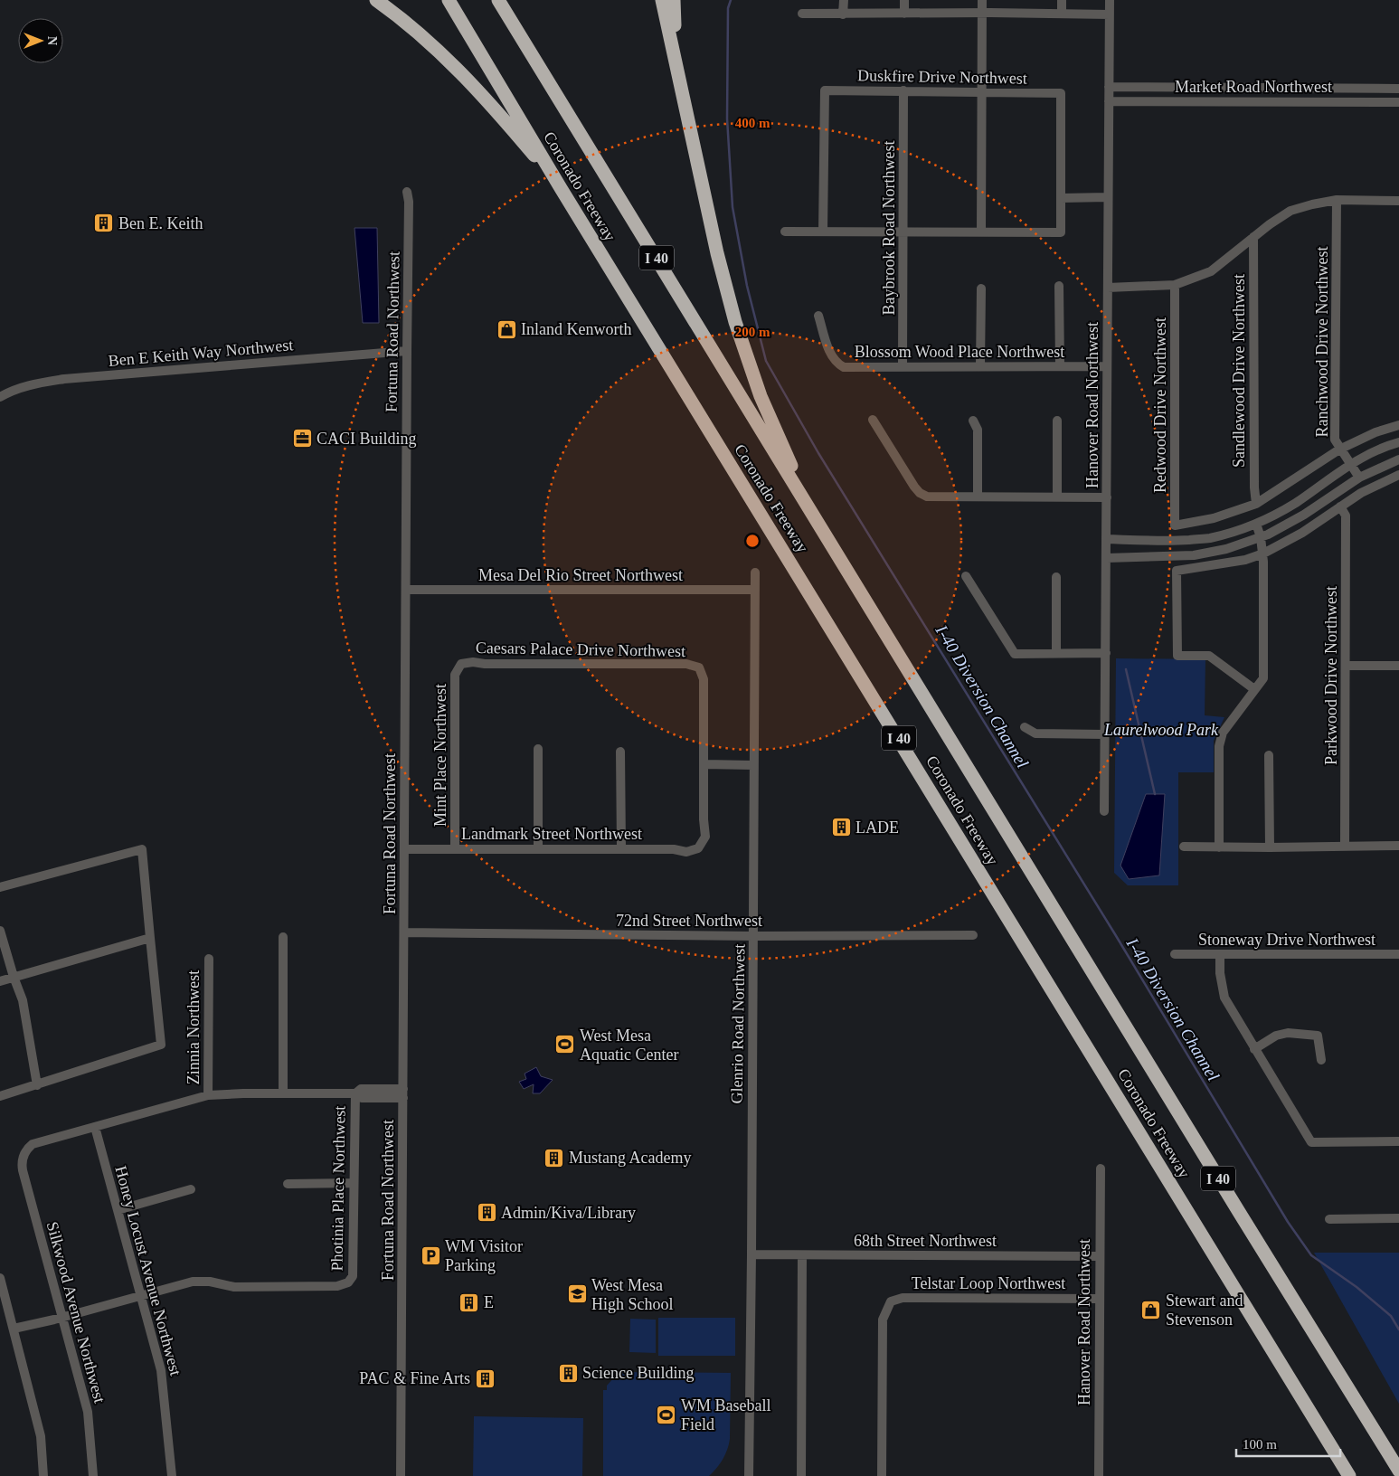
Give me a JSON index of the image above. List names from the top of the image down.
{
  "streets": {
    "highway": ["Coronado Freeway", "I 40"],
    "street": [
      "Duskfire Drive Northwest",
      "Market Road Northwest",
      "Baybrook Road Northwest",
      "Fortuna Road Northwest",
      "Ranchwood Drive Northwest",
      "Blossom Wood Place Northwest",
      "Ben E Keith Way Northwest",
      "Sandlewood Drive Northwest",
      "Hanover Road Northwest",
      "Redwood Drive Northwest",
      "Mesa Del Rio Street Northwest",
      "Caesars Palace Drive Northwest",
      "Parkwood Drive Northwest",
      "Mint Place Northwest",
      "Landmark Street Northwest",
      "72nd Street Northwest",
      "Stoneway Drive Northwest",
      "Glenrio Road Northwest",
      "Zinnia Northwest",
      "Photinia Place Northwest",
      "68th Street Northwest",
      "Honey Locust Avenue Northwest",
      "Telstar Loop Northwest",
      "Silkwood Avenue Northwest"
    ]
  },
  "crossings": [
    ["Duskfire Drive Northwest", "Baybrook Road Northwest"],
    ["Market Road Northwest", "Hanover Road Northwest"],
    ["Baybrook Road Northwest", "Blossom Wood Place Northwest"],
    ["Fortuna Road Northwest", "Ben E Keith Way Northwest"],
    ["Fortuna Road Northwest", "Mesa Del Rio Street Northwest"],
    ["Fortuna Road Northwest", "Landmark Street Northwest"],
    ["Fortuna Road Northwest", "72nd Street Northwest"],
    ["Blossom Wood Place Northwest", "Hanover Road Northwest"],
    ["Sandlewood Drive Northwest", "Redwood Drive Northwest"],
    ["Hanover Road Northwest", "68th Street Northwest"],
    ["Hanover Road Northwest", "Telstar Loop Northwest"],
    ["Mesa Del Rio Street Northwest", "Glenrio Road Northwest"],
    ["Caesars Palace Drive Northwest", "Mint Place Northwest"],
    ["Caesars Palace Drive Northwest", "Landmark Street Northwest"],
    ["Mint Place Northwest", "Landmark Street Northwest"],
    ["72nd Street Northwest", "Glenrio Road Northwest"],
    ["Glenrio Road Northwest", "68th Street Northwest"],
    ["Photinia Place Northwest", "Honey Locust Avenue Northwest"],
    ["Honey Locust Avenue Northwest", "Silkwood Avenue Northwest"]
  ],
  "water": ["I-40 Diversion Channel"],
  "parks": ["Laurelwood Park"],
  "places": {
    "building": [
      "Ben E. Keith",
      "LADE",
      "Mustang Academy",
      "Admin/Kiva/Library",
      "E",
      "Science Building",
      "PAC & Fine Arts"
    ],
    "shop": ["Inland Kenworth", "Stewart and Stevenson"],
    "office": ["CACI Building"],
    "sports": ["West Mesa Aquatic Center", "WM Baseball Field"],
    "parking": ["WM Visitor Parking"],
    "school or university": ["West Mesa High School"]
  },
  "scale_bar": "100 m",
  "north": "right",
  "rings": ["400 m", "200 m"]
}
